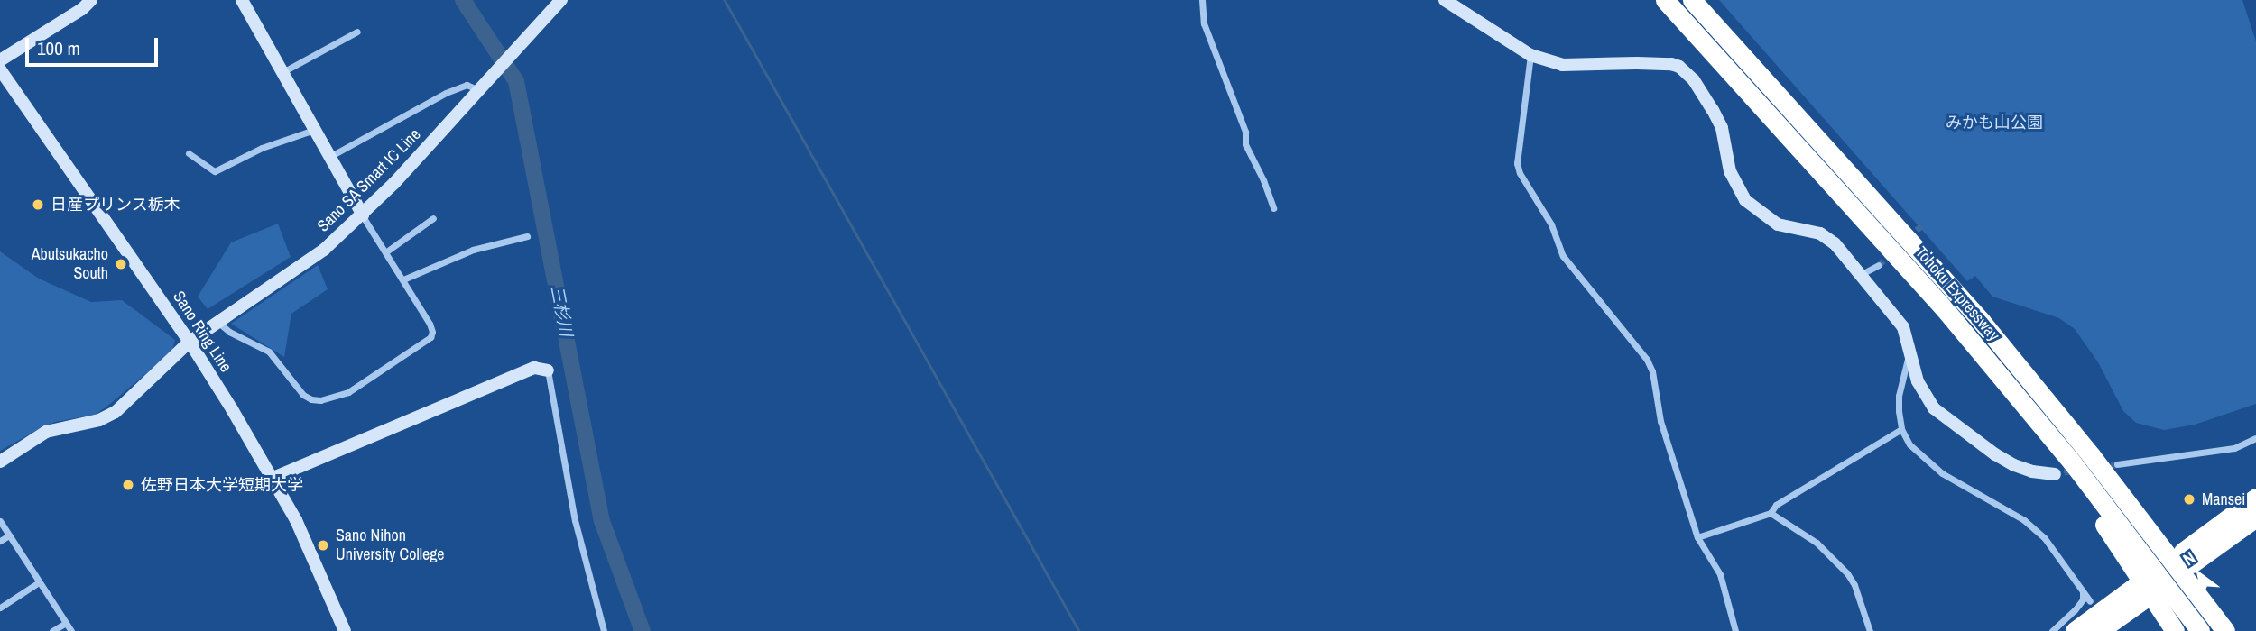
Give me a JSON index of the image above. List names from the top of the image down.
{
  "streets": {
    "highway": ["Tohoku Expressway"],
    "street": ["Sano SA Smart IC Line", "Sano Ring Line"]
  },
  "crossings": [
    ["Sano SA Smart IC Line", "Sano Ring Line"]
  ],
  "water": ["三杉川"],
  "parks": ["みかも山公園"],
  "places": [
    "日産プリンス栃木",
    "Abutsukacho South",
    "佐野日本大学短期大学",
    "Mansei",
    "Sano Nihon University College"
  ],
  "scale_bar": "100 m",
  "north": "top left"
}
